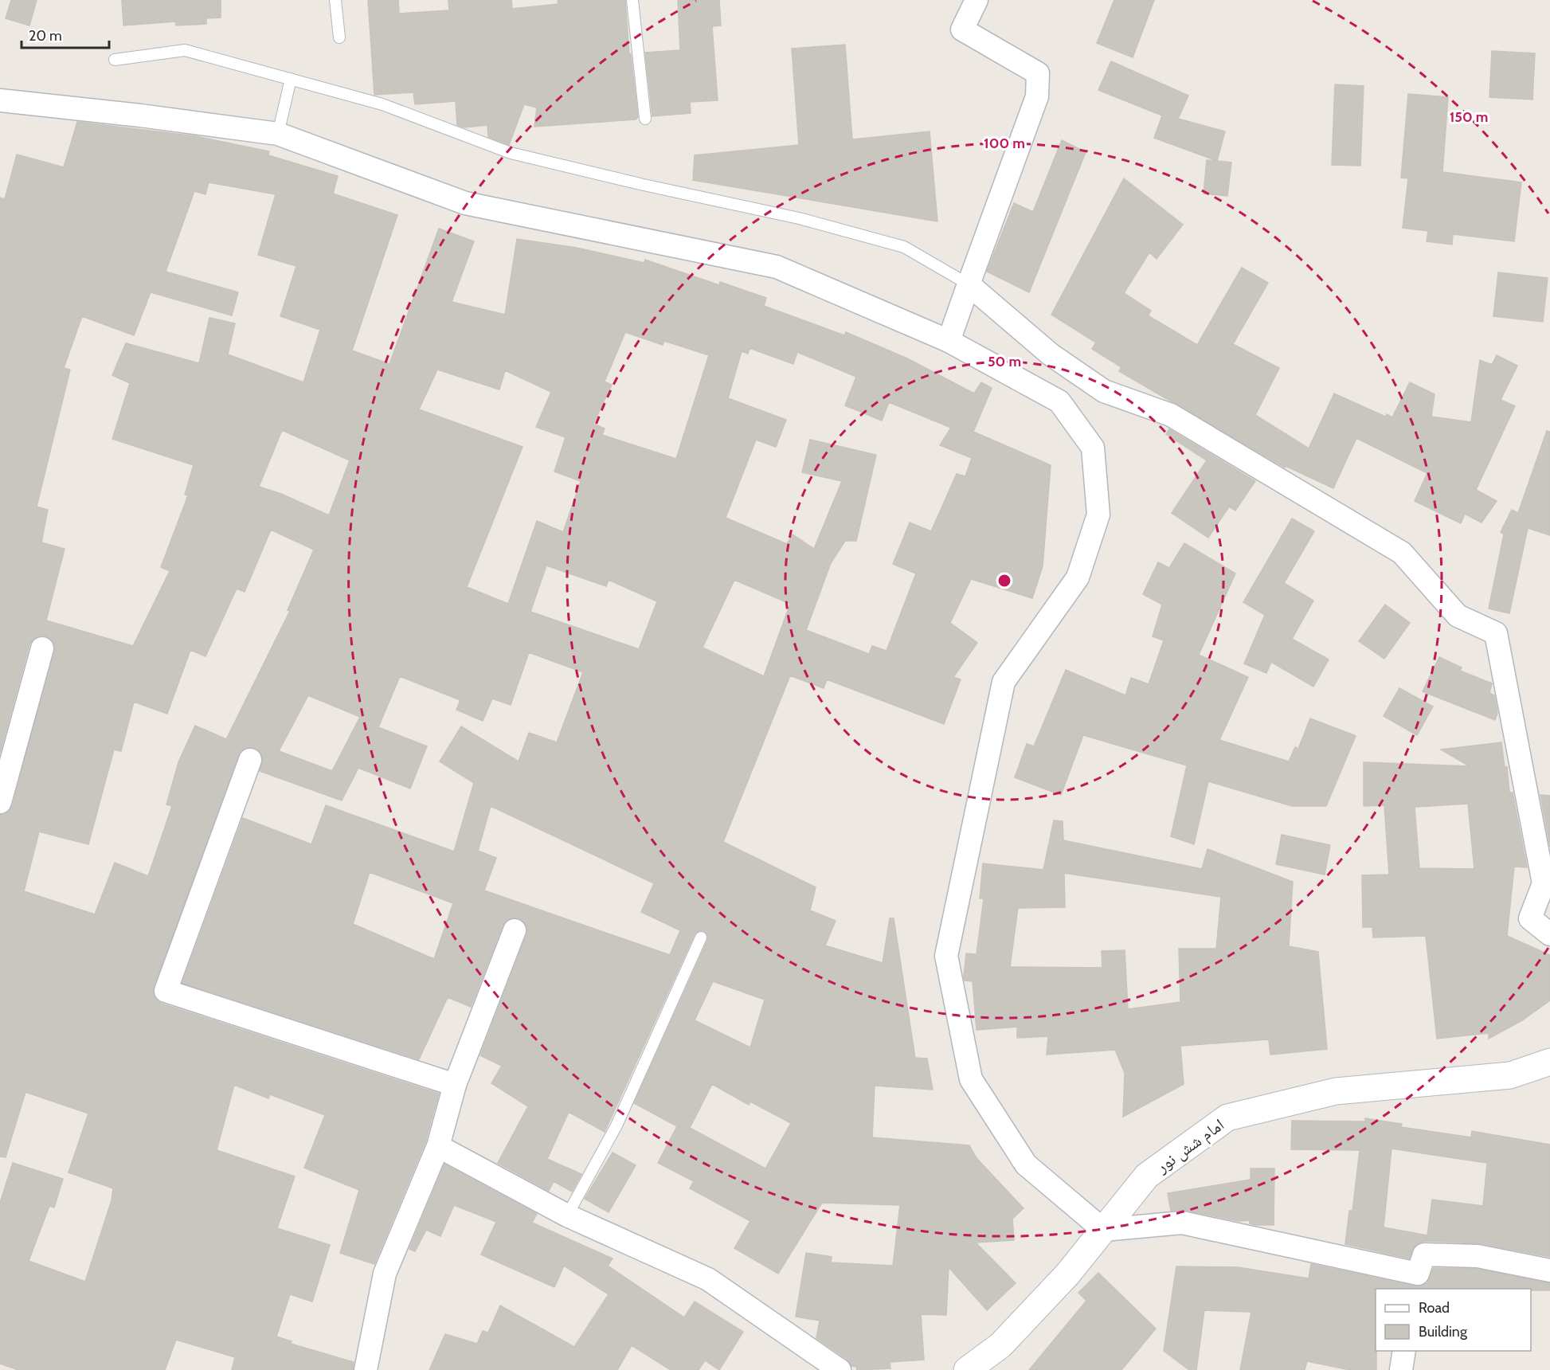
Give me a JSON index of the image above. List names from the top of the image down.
{
  "streets": {
    "street": ["امام شش نور"]
  },
  "legend": ["Road", "Building"],
  "scale_bar": "20 m",
  "rings": ["150 m", "100 m", "50 m"]
}
